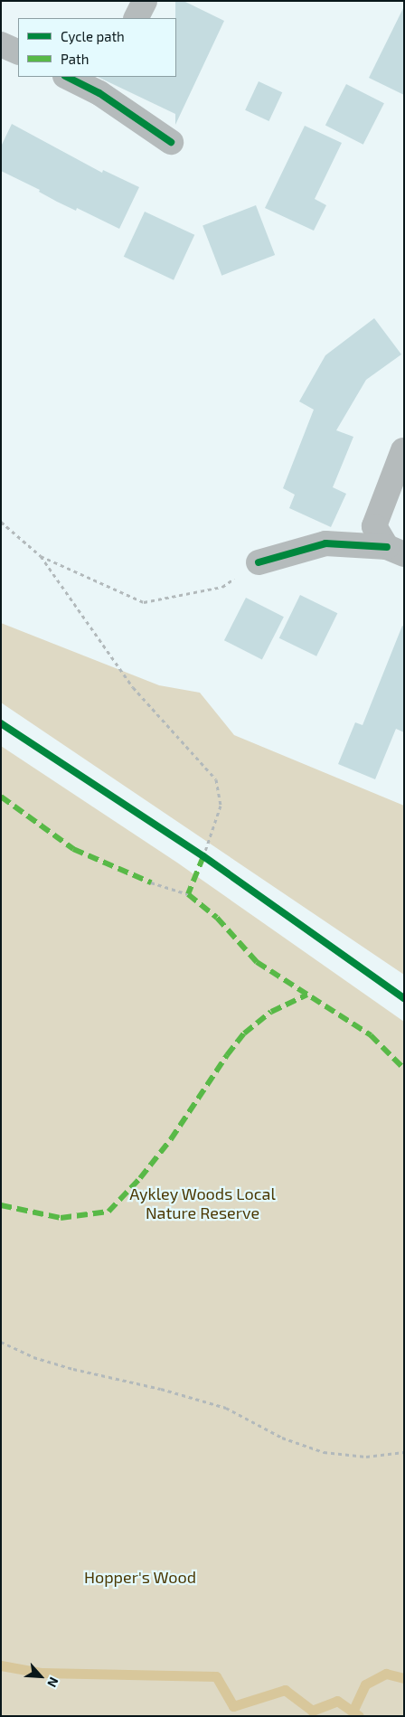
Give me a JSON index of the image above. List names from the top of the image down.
{
  "parks": ["Aykley Woods Local Nature Reserve", "Hopper's Wood"],
  "legend": ["Cycle path", "Path"],
  "north": "bottom right"
}
